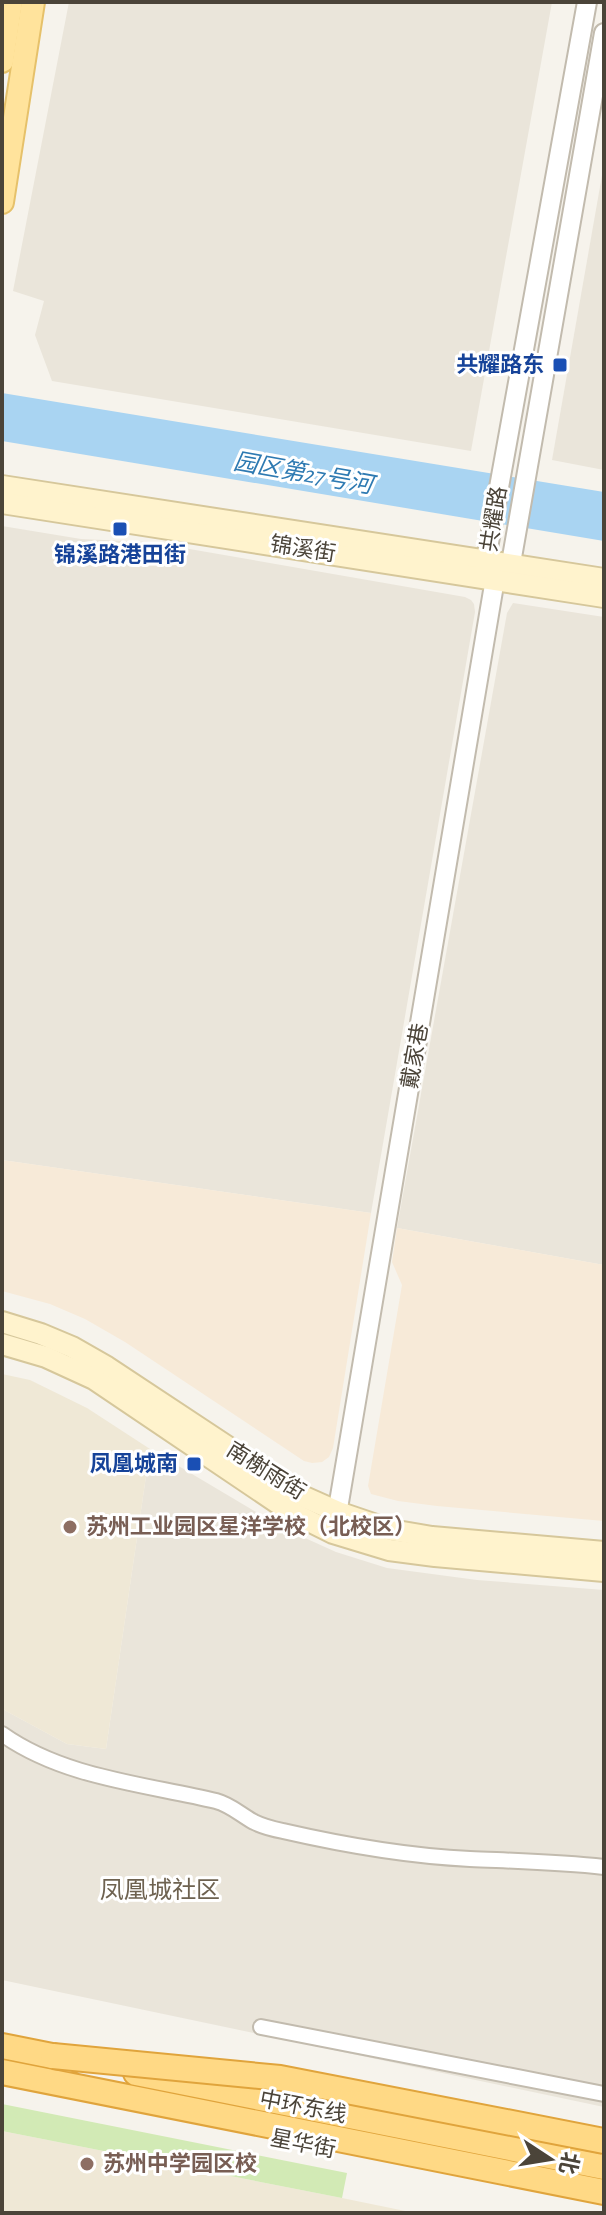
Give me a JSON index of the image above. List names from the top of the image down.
{
  "streets": {
    "highway": ["中环东线"],
    "main road": ["锦溪街", "南榭雨街", "星华街"],
    "street": ["共耀路", "戴家巷"]
  },
  "crossings": [
    ["共耀路", "锦溪街"],
    ["共耀路", "戴家巷"],
    ["锦溪街", "戴家巷"],
    ["戴家巷", "南榭雨街"]
  ],
  "districts": ["凤凰城社区"],
  "water": ["园区第27号河"],
  "places": {
    "transit": ["共耀路东", "锦溪路港田街", "凤凰城南"],
    "other": ["苏州工业园区星洋学校（北校区）", "苏州中学园区校"]
  },
  "north": "right"
}
